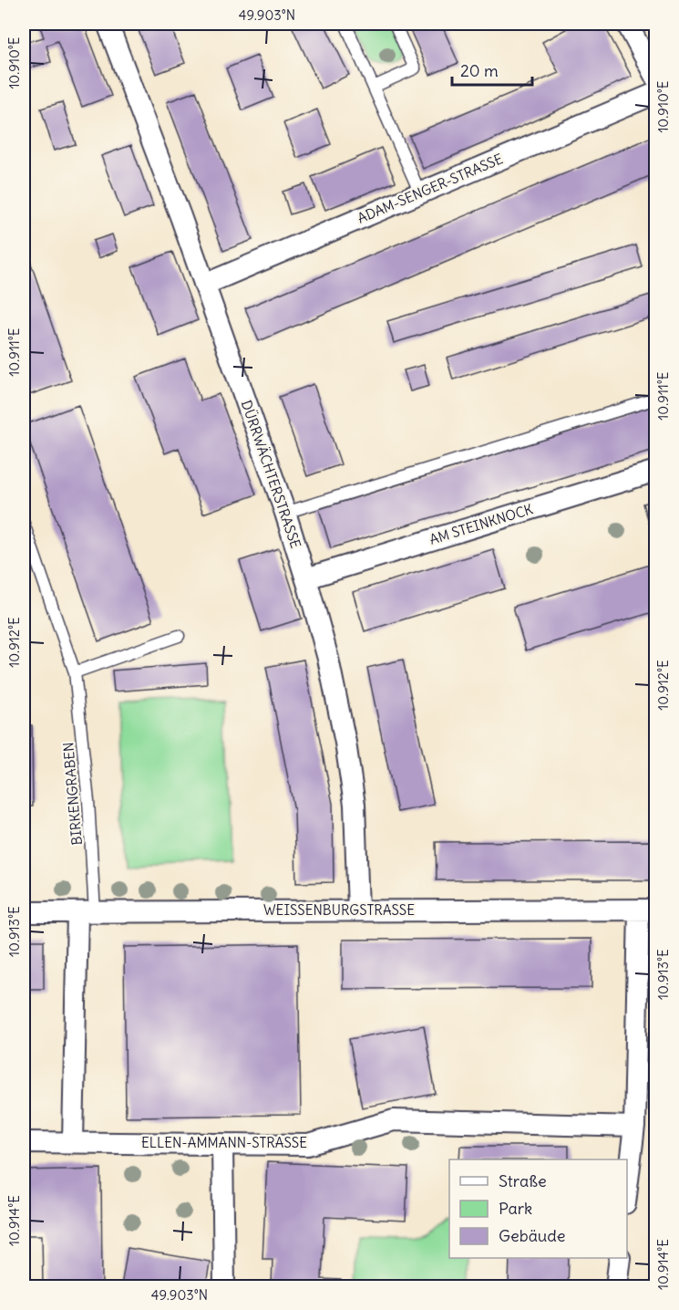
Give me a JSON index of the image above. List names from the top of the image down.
{
  "streets": {
    "street": [
      "ADAM-SENGER-STRASSE",
      "DÜRRWÄCHTERSTRASSE",
      "AM STEINKNOCK",
      "WEISSENBURGSTRASSE",
      "ELLEN-AMMANN-STRASSE"
    ],
    "lane": ["BIRKENGRABEN"]
  },
  "crossings": [
    ["ADAM-SENGER-STRASSE", "DÜRRWÄCHTERSTRASSE"],
    ["DÜRRWÄCHTERSTRASSE", "AM STEINKNOCK"],
    ["DÜRRWÄCHTERSTRASSE", "WEISSENBURGSTRASSE"],
    ["BIRKENGRABEN", "WEISSENBURGSTRASSE"]
  ],
  "legend": ["Straße", "Park", "Gebäude"],
  "scale_bar": "20 m",
  "coordinates": [
    "49.903°N",
    "10.910°E",
    "10.911°E",
    "10.912°E",
    "10.913°E",
    "10.914°E"
  ]
}
